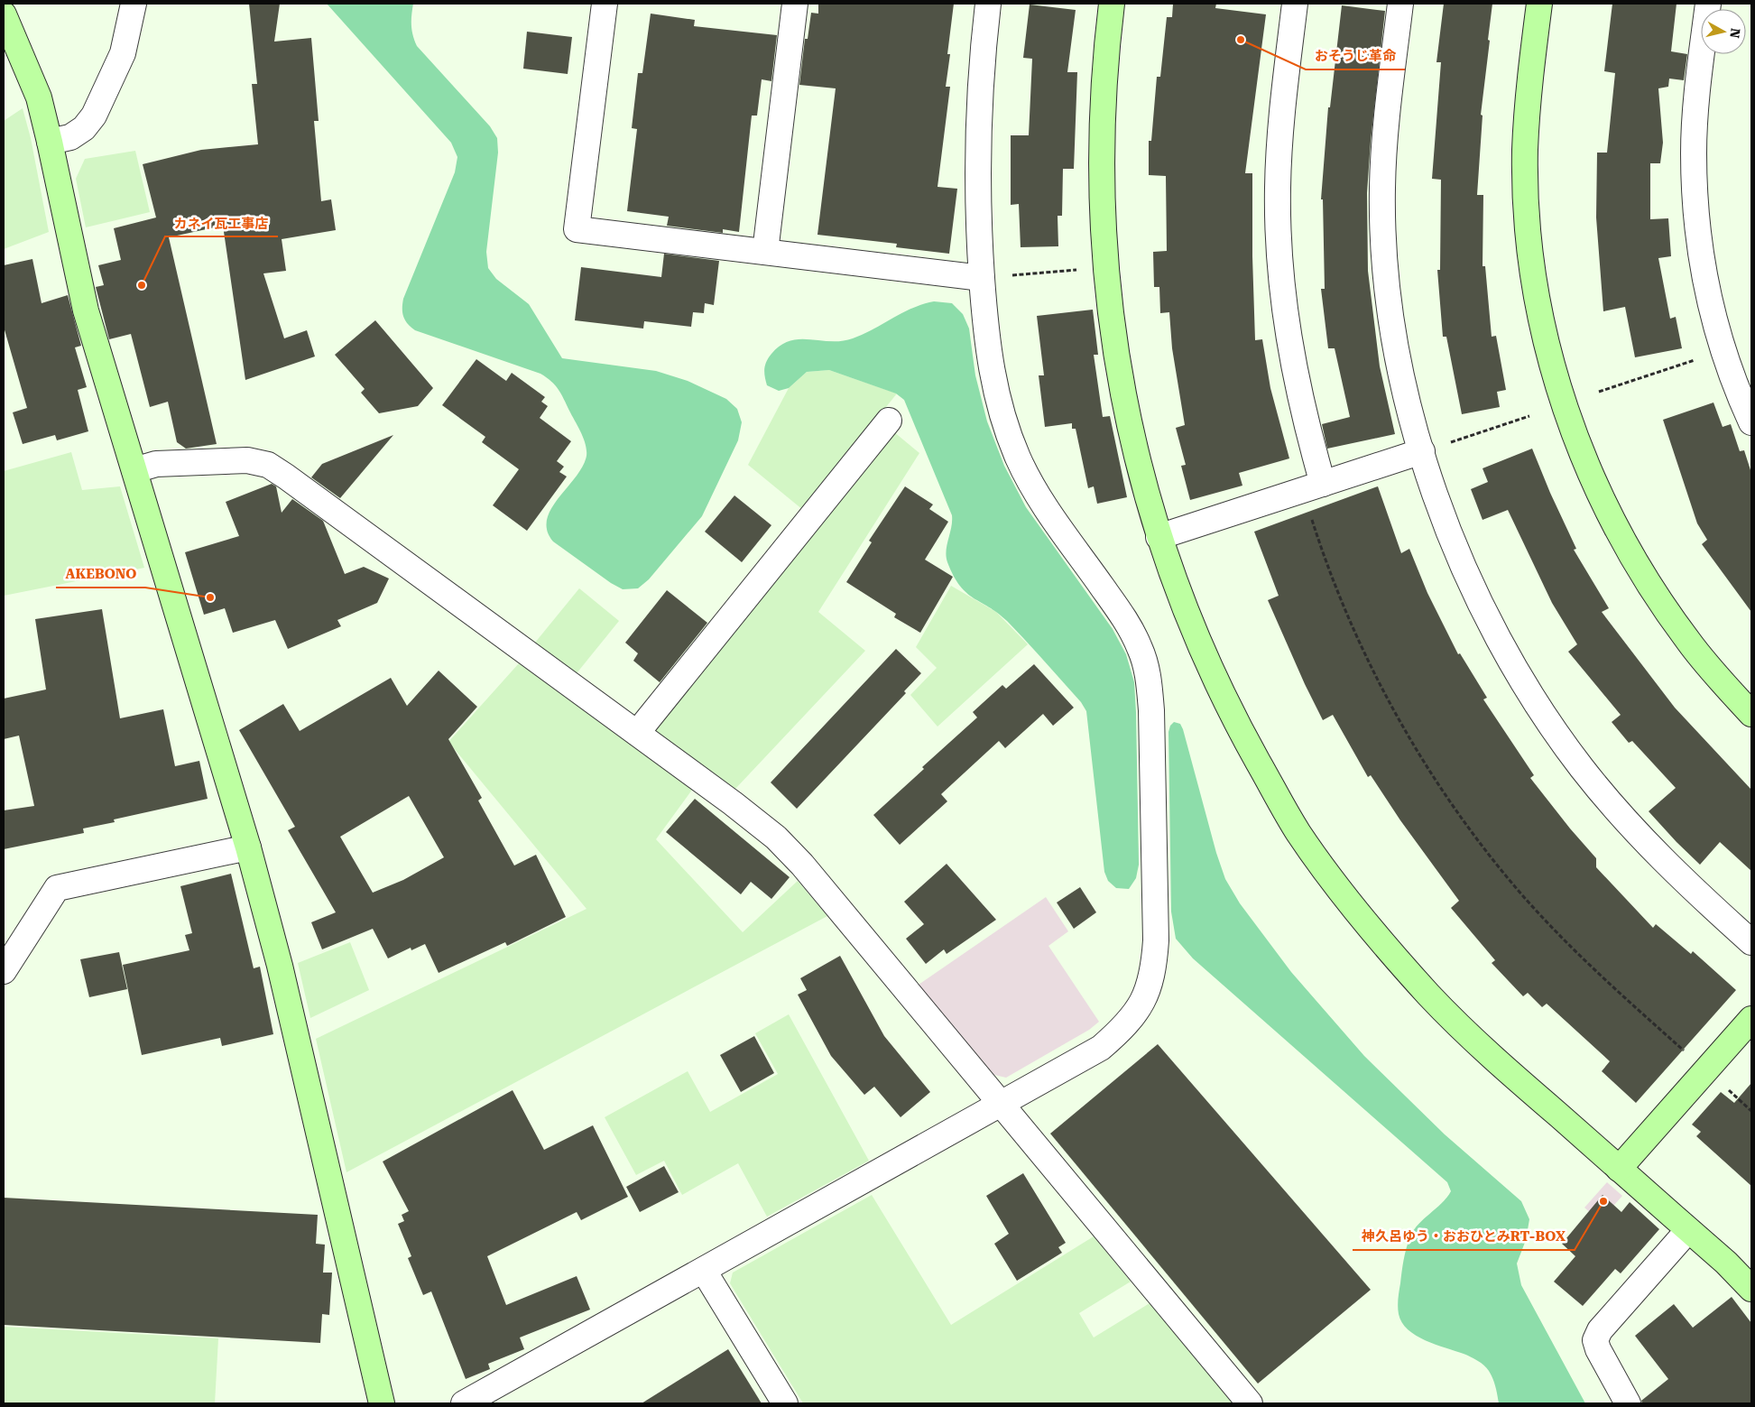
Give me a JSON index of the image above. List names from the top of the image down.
{
  "places": [
    "おそうじ革命",
    "カネイ瓦工事店",
    "AKEBONO",
    "神久呂ゆう・おおひとみRT-BOX"
  ],
  "north": "right"
}
